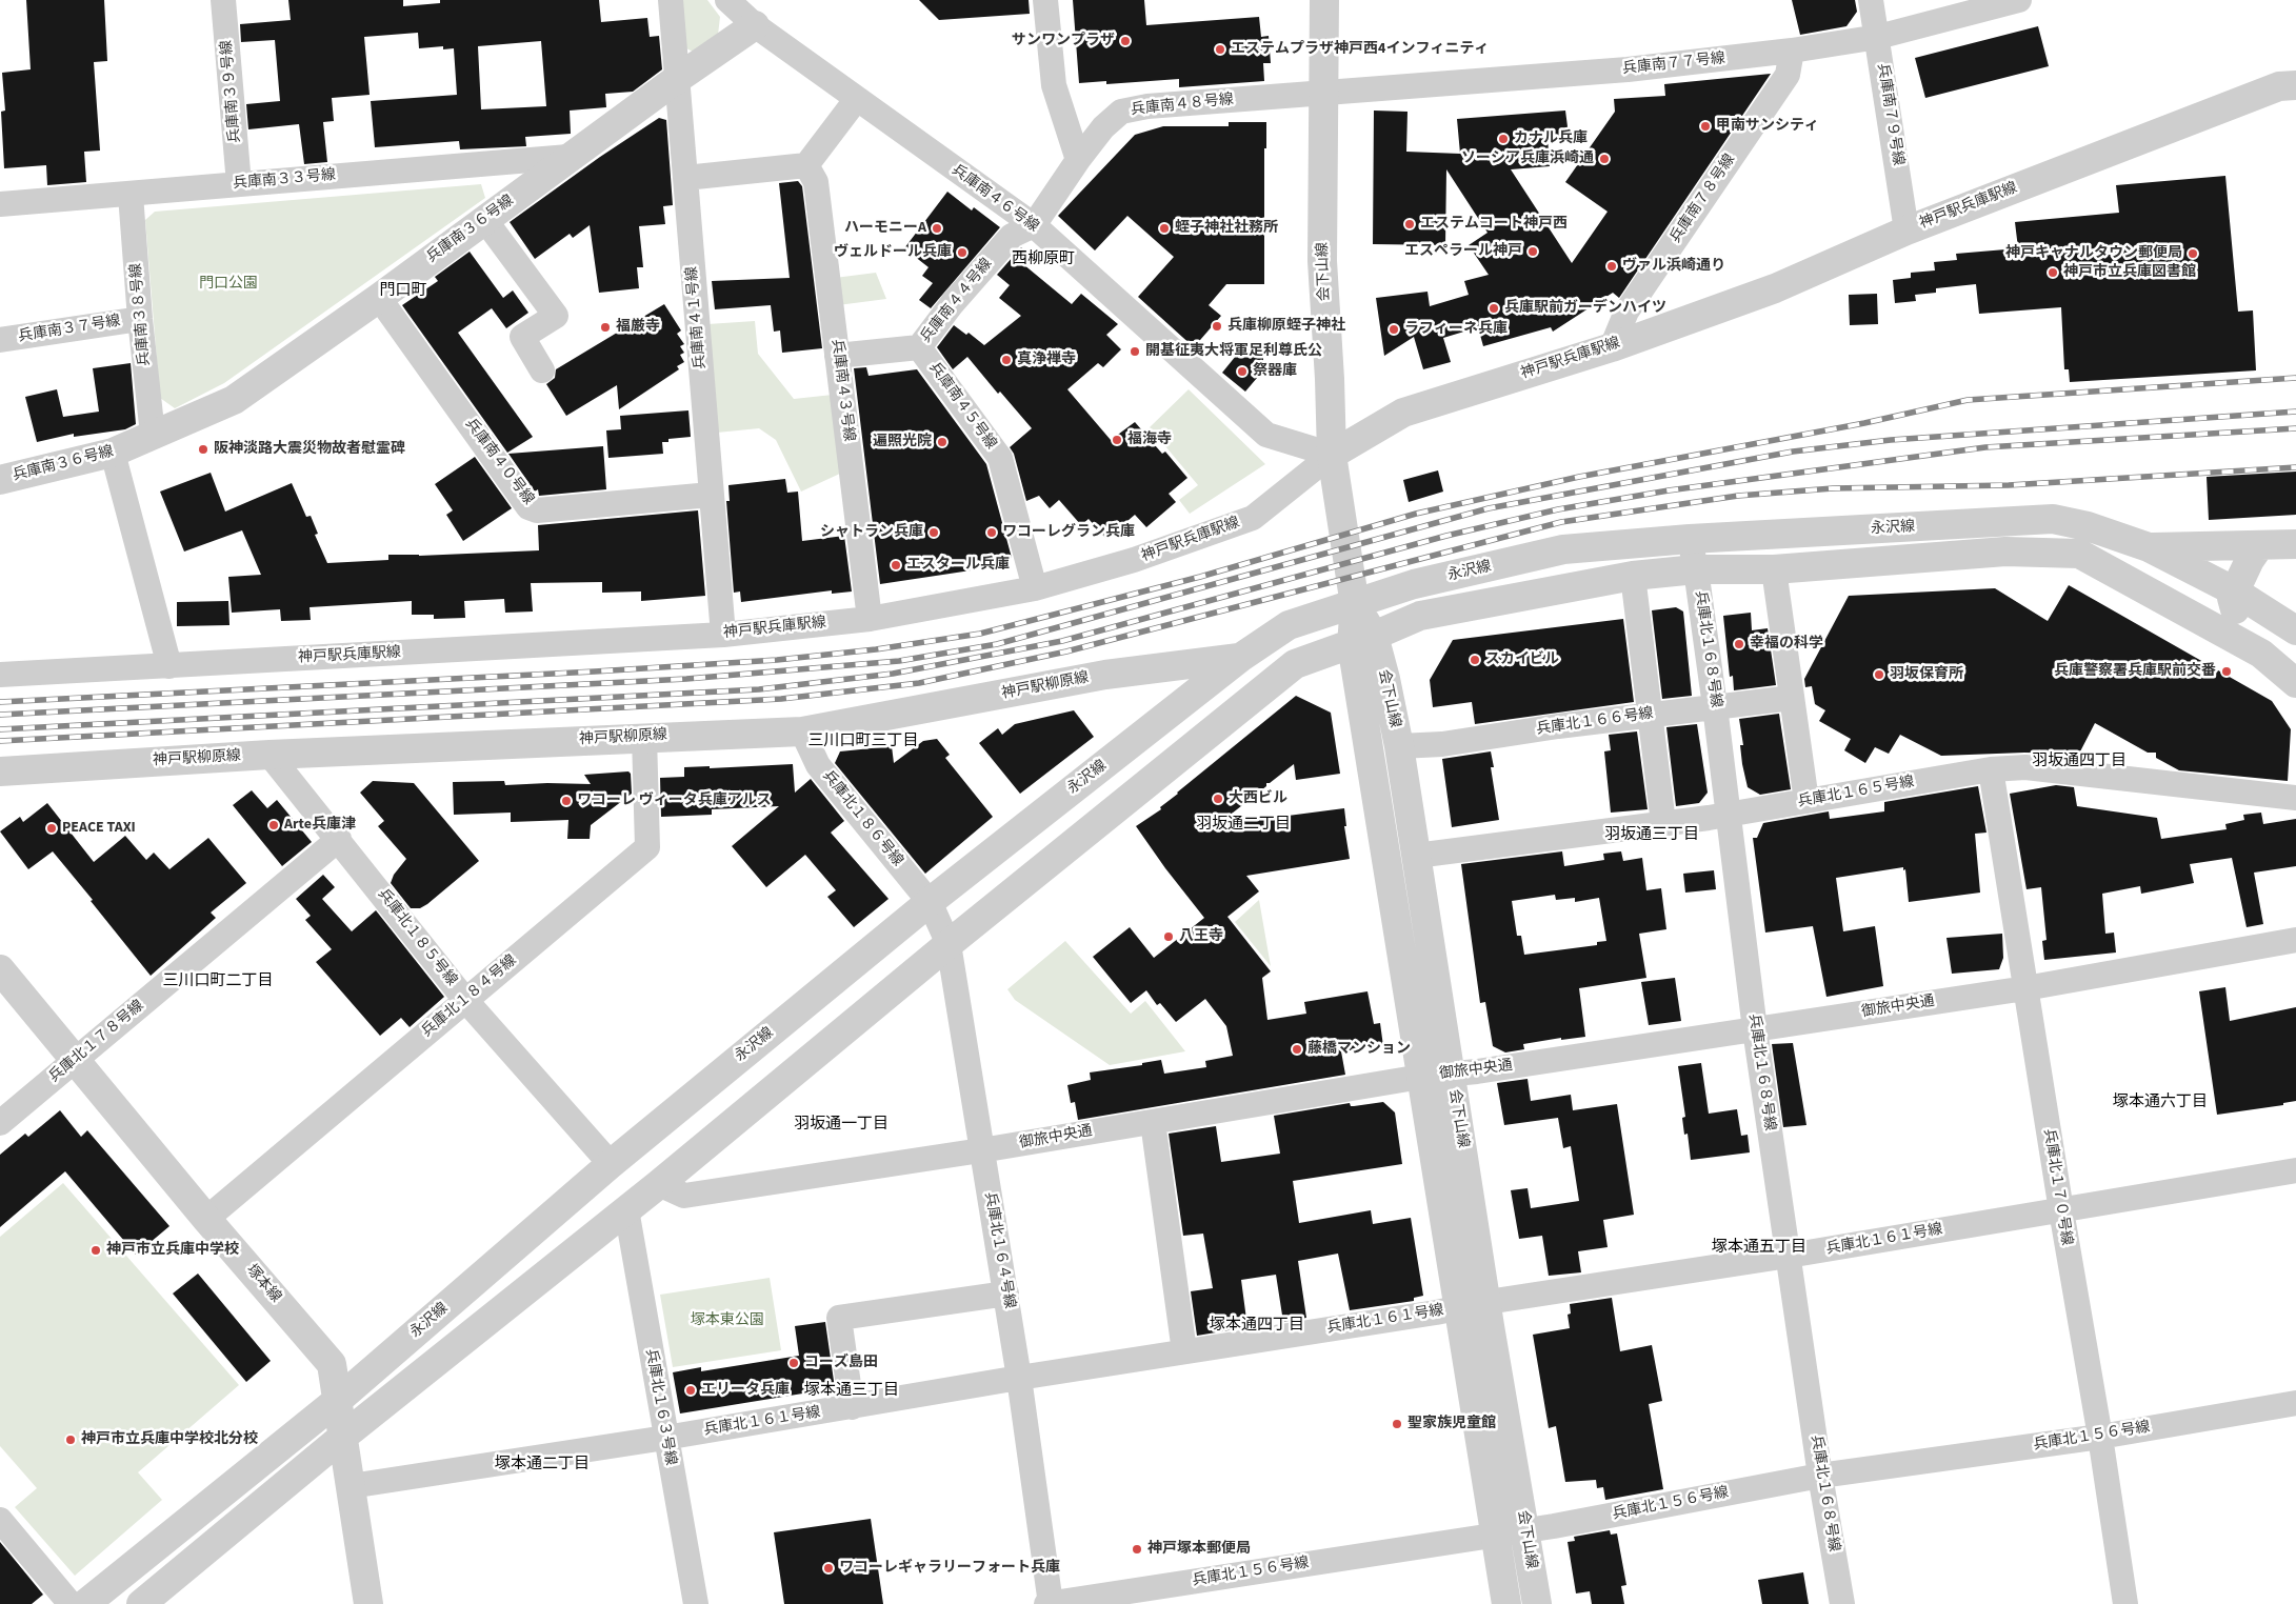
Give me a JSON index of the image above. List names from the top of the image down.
{
  "streets": {
    "street": [
      "兵庫南７７号線",
      "兵庫南３９号線",
      "兵庫南４８号線",
      "兵庫南７９号線",
      "兵庫南３３号線",
      "兵庫南４６号線",
      "兵庫南７８号線",
      "神戸駅兵庫駅線",
      "兵庫南３６号線",
      "会下山線",
      "兵庫南４４号線",
      "兵庫南３８号線",
      "兵庫南４１号線",
      "兵庫南３７号線",
      "兵庫南４３号線",
      "兵庫南４５号線",
      "兵庫南４０号線",
      "永沢線",
      "兵庫北１６８号線",
      "神戸駅柳原線",
      "兵庫北１６６号線",
      "兵庫北１６５号線",
      "兵庫北１８６号線",
      "兵庫北１８５号線",
      "兵庫北１８４号線",
      "御旅中央通",
      "兵庫北１７８号線",
      "兵庫北１７０号線",
      "兵庫北１６１号線",
      "兵庫北１６４号線",
      "塚本線",
      "兵庫北１６３号線",
      "兵庫北１５６号線"
    ]
  },
  "crossings": [
    ["兵庫南７７号線", "兵庫南４８号線"],
    ["兵庫南７７号線", "兵庫南７９号線"],
    ["兵庫南７７号線", "兵庫南７８号線"],
    ["兵庫南７７号線", "会下山線"],
    ["兵庫南３９号線", "兵庫南３３号線"],
    ["兵庫南４８号線", "兵庫南４６号線"],
    ["兵庫南４８号線", "会下山線"],
    ["兵庫南４８号線", "兵庫南４４号線"],
    ["兵庫南７９号線", "神戸駅兵庫駅線"],
    ["兵庫南３３号線", "兵庫南３６号線"],
    ["兵庫南３３号線", "兵庫南３８号線"],
    ["兵庫南４６号線", "神戸駅兵庫駅線"],
    ["兵庫南４６号線", "兵庫南３６号線"],
    ["兵庫南４６号線", "会下山線"],
    ["兵庫南４６号線", "兵庫南４４号線"],
    ["兵庫南７８号線", "神戸駅兵庫駅線"],
    ["神戸駅兵庫駅線", "会下山線"],
    ["神戸駅兵庫駅線", "兵庫南４１号線"],
    ["神戸駅兵庫駅線", "兵庫南４３号線"],
    ["神戸駅兵庫駅線", "兵庫南４５号線"],
    ["兵庫南３６号線", "兵庫南３８号線"],
    ["兵庫南３６号線", "兵庫南４１号線"],
    ["兵庫南３６号線", "兵庫南４０号線"],
    ["会下山線", "永沢線"],
    ["会下山線", "兵庫北１６６号線"],
    ["会下山線", "兵庫北１６５号線"],
    ["会下山線", "御旅中央通"],
    ["会下山線", "兵庫北１６１号線"],
    ["会下山線", "兵庫北１５６号線"],
    ["兵庫南４４号線", "兵庫南４３号線"],
    ["兵庫南４４号線", "兵庫南４５号線"],
    ["兵庫南３８号線", "兵庫南３７号線"],
    ["兵庫南４１号線", "兵庫南４０号線"],
    ["永沢線", "兵庫北１６８号線"],
    ["永沢線", "神戸駅柳原線"],
    ["永沢線", "兵庫北１８６号線"],
    ["永沢線", "兵庫北１８５号線"],
    ["永沢線", "兵庫北１６４号線"],
    ["永沢線", "塚本線"],
    ["兵庫北１６８号線", "兵庫北１６６号線"],
    ["兵庫北１６８号線", "兵庫北１６５号線"],
    ["兵庫北１６８号線", "御旅中央通"],
    ["兵庫北１６８号線", "兵庫北１６１号線"],
    ["兵庫北１６８号線", "兵庫北１５６号線"],
    ["神戸駅柳原線", "兵庫北１８６号線"],
    ["神戸駅柳原線", "兵庫北１８５号線"],
    ["神戸駅柳原線", "兵庫北１８４号線"],
    ["兵庫北１６５号線", "兵庫北１７０号線"],
    ["兵庫北１８６号線", "兵庫北１６４号線"],
    ["兵庫北１８５号線", "兵庫北１８４号線"],
    ["兵庫北１８５号線", "兵庫北１７８号線"],
    ["兵庫北１８４号線", "塚本線"],
    ["御旅中央通", "兵庫北１７０号線"],
    ["御旅中央通", "兵庫北１６４号線"],
    ["兵庫北１７８号線", "塚本線"],
    ["兵庫北１７０号線", "兵庫北１６１号線"],
    ["兵庫北１７０号線", "兵庫北１５６号線"],
    ["兵庫北１６１号線", "兵庫北１６４号線"],
    ["兵庫北１６１号線", "塚本線"],
    ["兵庫北１６１号線", "兵庫北１６３号線"],
    ["兵庫北１６４号線", "兵庫北１５６号線"]
  ],
  "districts": [
    "西柳原町",
    "門口町",
    "三川口町三丁目",
    "羽坂通四丁目",
    "羽坂通二丁目",
    "羽坂通三丁目",
    "三川口町二丁目",
    "塚本通六丁目",
    "羽坂通一丁目",
    "塚本通五丁目",
    "塚本通四丁目",
    "塚本通三丁目",
    "塚本通二丁目"
  ],
  "parks": ["門口公園", "塚本東公園"],
  "places": [
    "サンワンプラザ",
    "エステムプラザ神戸西4インフィニティ",
    "甲南サンシティ",
    "カナル兵庫",
    "ソーシア兵庫浜崎通",
    "エステムコート神戸西",
    "ハーモニーA",
    "蛭子神社社務所",
    "エスペラール神戸",
    "ヴェルドール兵庫",
    "神戸キャナルタウン郵便局",
    "ヴァル浜崎通り",
    "神戸市立兵庫図書館",
    "兵庫駅前ガーデンハイツ",
    "兵庫柳原蛭子神社",
    "福厳寺",
    "ラフィーネ兵庫",
    "開基征夷大将軍足利尊氏公",
    "真浄禅寺",
    "祭器庫",
    "福海寺",
    "遍照光院",
    "阪神淡路大震災物故者慰霊碑",
    "シャトラン兵庫",
    "ワコーレグラン兵庫",
    "エスタール兵庫",
    "幸福の科学",
    "スカイビル",
    "兵庫警察署兵庫駅前交番",
    "羽坂保育所",
    "大西ビル",
    "ワコーレ ヴィータ兵庫アルス",
    "Arte兵庫津",
    "PEACE TAXI",
    "八王寺",
    "藤橋マンション",
    "神戸市立兵庫中学校",
    "コーズ島田",
    "エリータ兵庫",
    "聖家族児童館",
    "神戸市立兵庫中学校北分校",
    "神戸塚本郵便局",
    "ワコーレギャラリーフォート兵庫"
  ]
}
